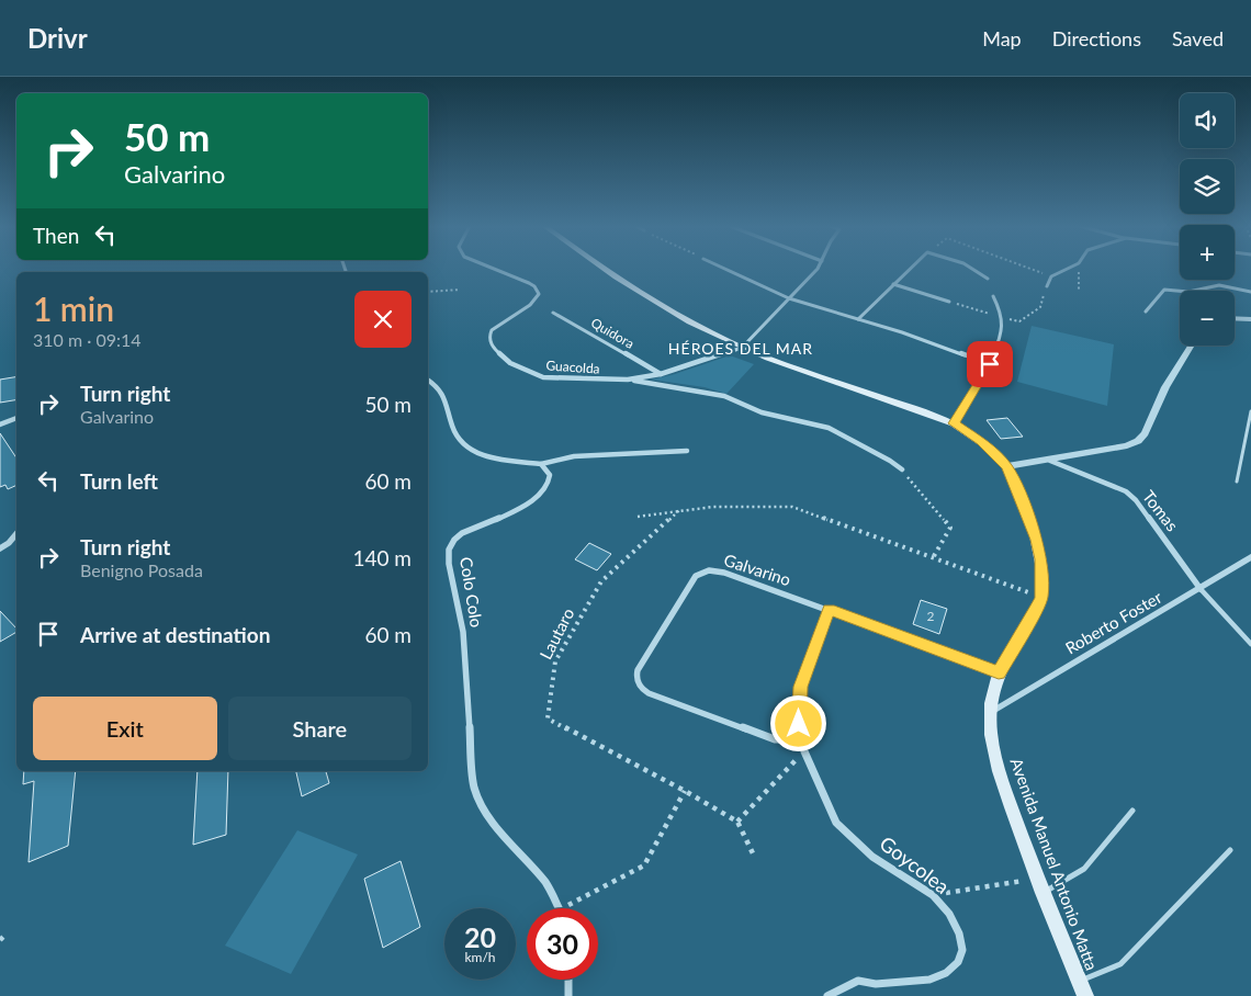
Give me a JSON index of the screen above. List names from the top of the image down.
{
  "streets": {
    "main road": ["Avenida Manuel Antonio Matta"],
    "street": [
      "Quidora",
      "Guacolda",
      "Tomas",
      "Galvarino",
      "Colo Colo",
      "Roberto Foster",
      "Goycolea"
    ],
    "path": ["Lautaro"]
  },
  "crossings": [
    ["Quidora", "Guacolda"],
    ["Guacolda", "Avenida Manuel Antonio Matta"],
    ["Tomas", "Roberto Foster"],
    ["Galvarino", "Avenida Manuel Antonio Matta"],
    ["Galvarino", "Goycolea"],
    ["Roberto Foster", "Avenida Manuel Antonio Matta"]
  ],
  "districts": ["HÉROES DEL MAR"],
  "house_numbers": ["2"],
  "page": {
    "header": "Drivr",
    "nav": ["Map", "Directions", "Saved"],
    "map_buttons": ["+", "−"],
    "turn": ["50 m", "Galvarino"],
    "then": "Then",
    "heading": ["1 min", "310 m · 09:14"],
    "list": [
      {
        "name": "Turn right",
        "note": "Galvarino",
        "value": "50 m"
      },
      {
        "name": "Turn left",
        "value": "60 m"
      },
      {
        "name": "Turn right",
        "note": "Benigno Posada",
        "value": "140 m"
      },
      {
        "name": "Arrive at destination",
        "value": "60 m"
      }
    ],
    "buttons": ["Exit", "Share"],
    "speed": "20 km/h",
    "limit": "30"
  }
}
